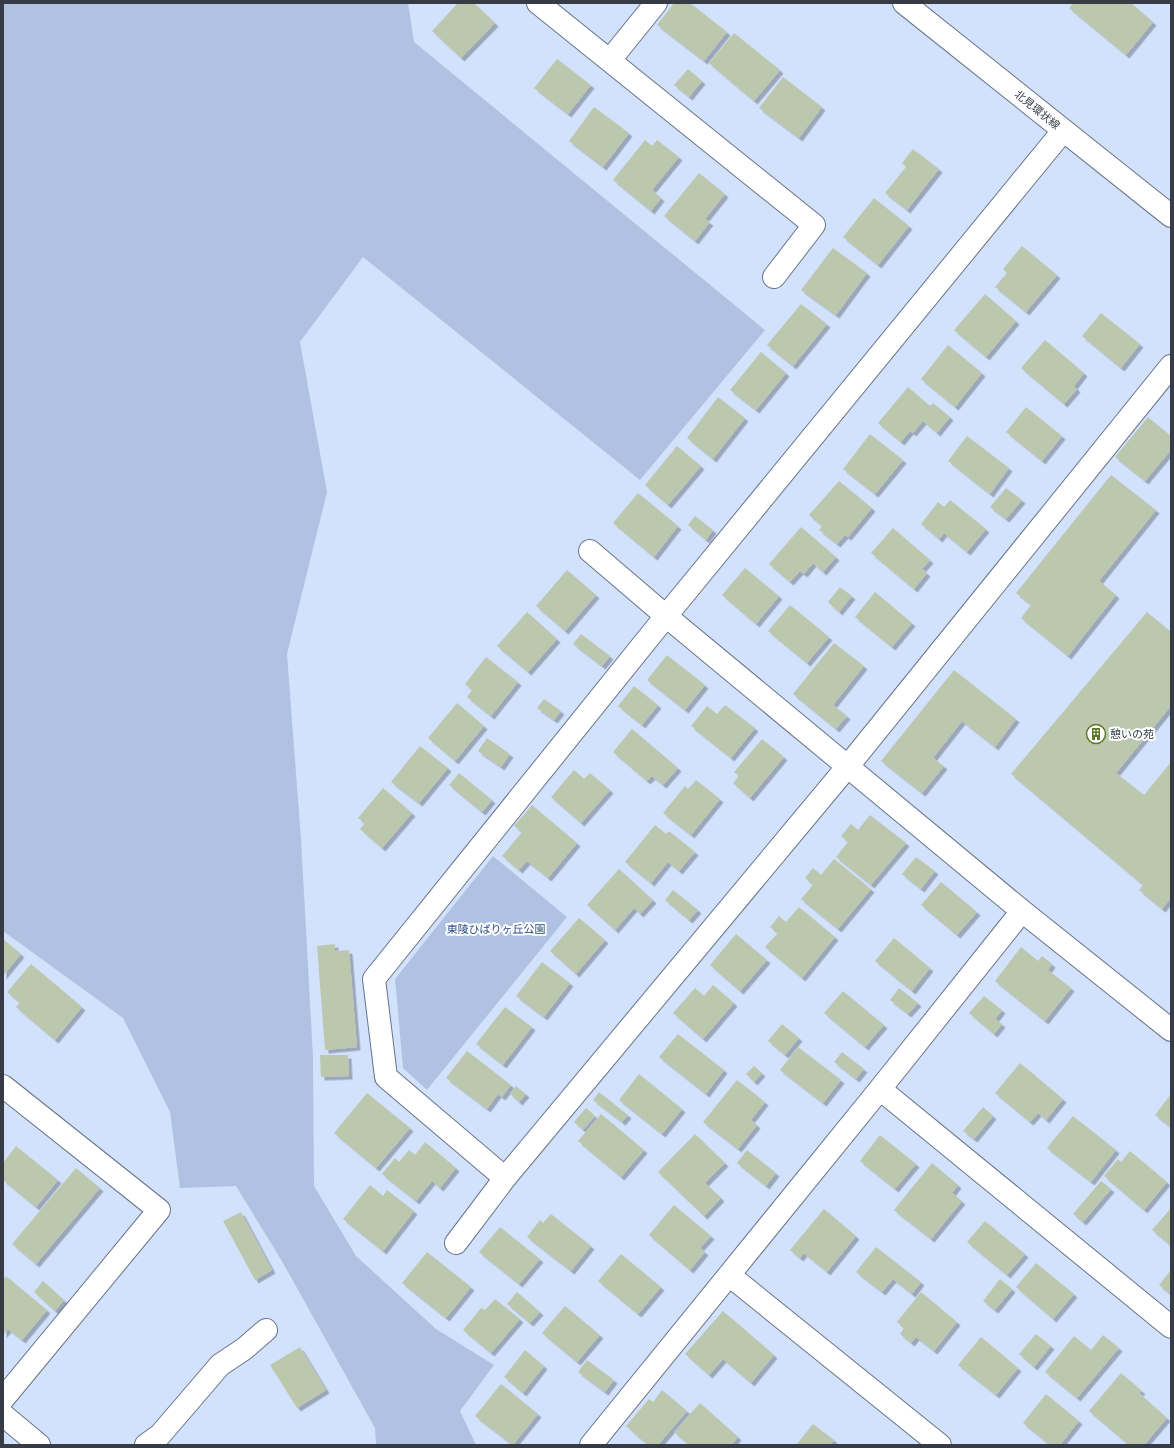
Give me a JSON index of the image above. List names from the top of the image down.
{
  "streets": {
    "street": ["北見環状線"]
  },
  "parks": ["東陵ひばりヶ丘公園"],
  "places": {
    "building": ["憩いの苑"]
  }
}
